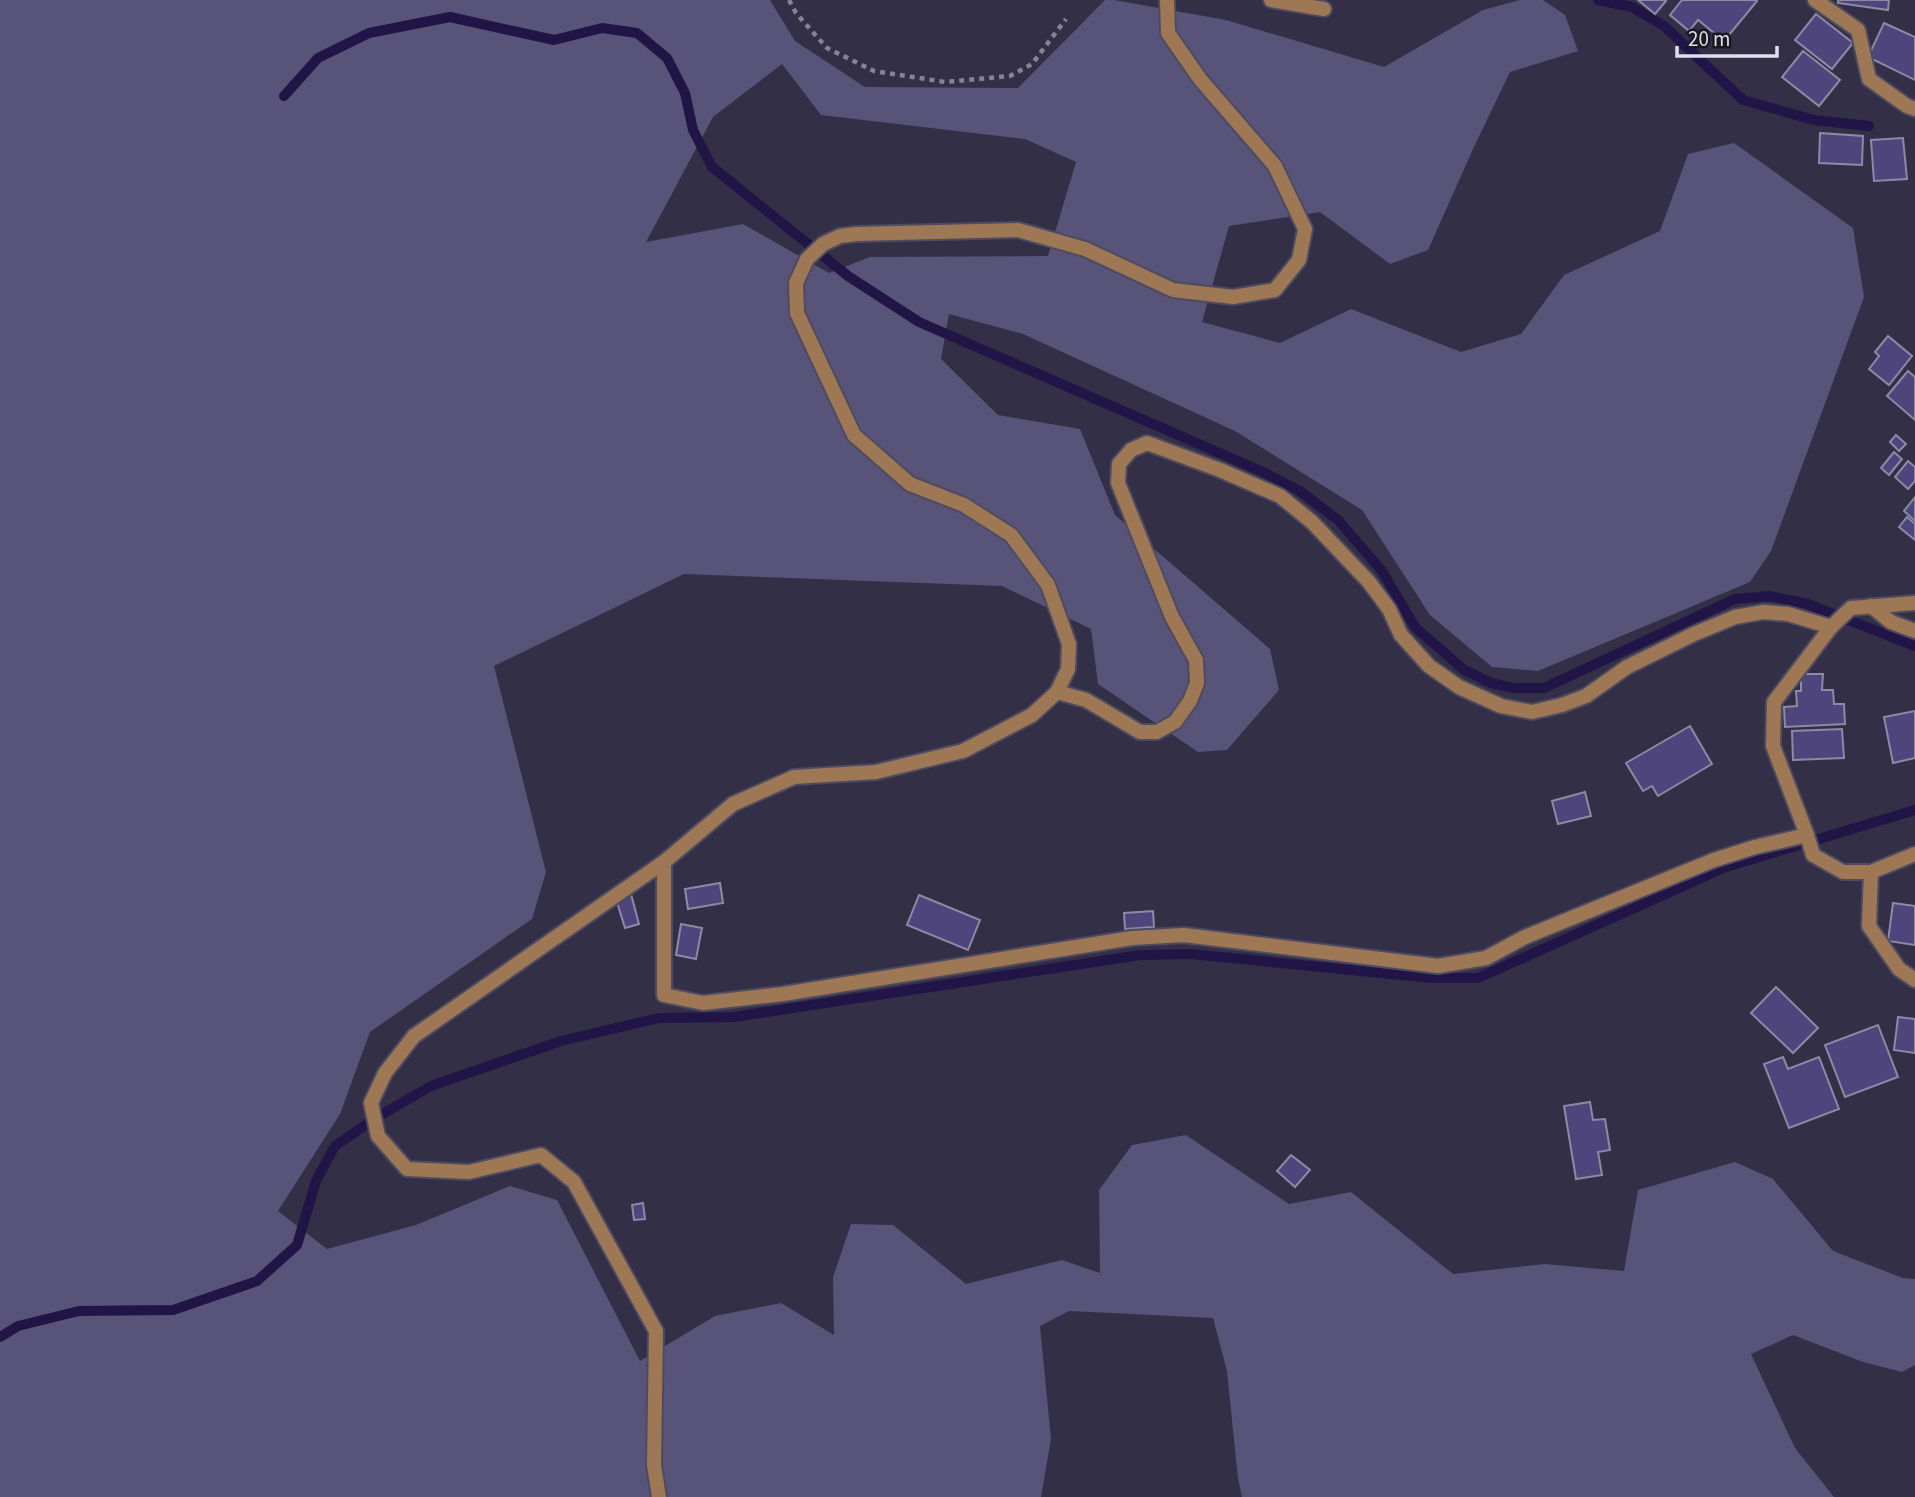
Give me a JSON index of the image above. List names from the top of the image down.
{
  "scale_bar": "20 m"
}
